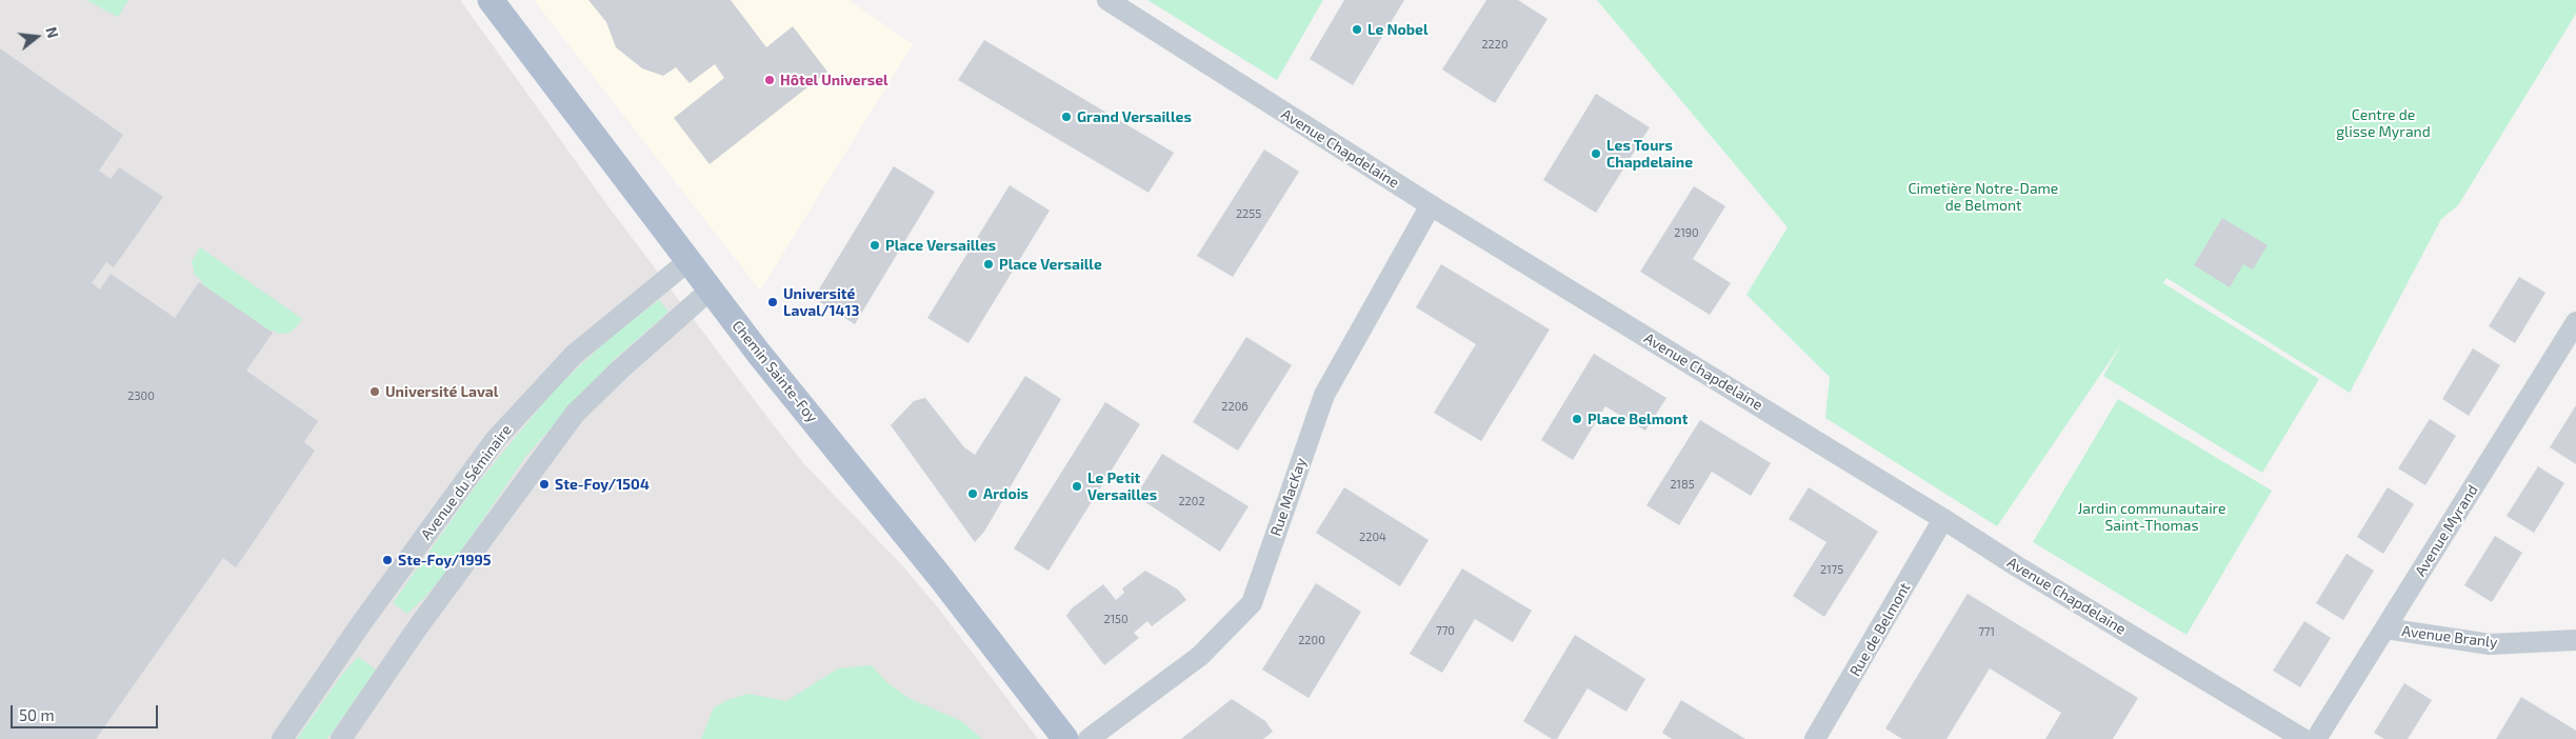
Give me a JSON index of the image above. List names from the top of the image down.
{
  "streets": {
    "main road": ["Chemin Sainte-Foy"],
    "street": [
      "Avenue Chapdelaine",
      "Avenue du Séminaire",
      "Rue MacKay",
      "Avenue Myrand",
      "Rue de Belmont",
      "Avenue Branly"
    ]
  },
  "crossings": [
    ["Avenue Chapdelaine", "Rue MacKay"],
    ["Avenue Chapdelaine", "Rue de Belmont"],
    ["Chemin Sainte-Foy", "Avenue du Séminaire"],
    ["Avenue Myrand", "Avenue Branly"]
  ],
  "parks": ["Centre de glisse Myrand", "Cimetière Notre-Dame de Belmont", "Jardin communautaire Saint-Thomas"],
  "places": [
    "Le Nobel",
    "Hôtel Universel",
    "Grand Versailles",
    "Les Tours Chapdelaine",
    "Place Versailles",
    "Place Versaille",
    "Université Laval/1413",
    "Université Laval",
    "Place Belmont",
    "Ste-Foy/1504",
    "Le Petit Versailles",
    "Ardois",
    "Ste-Foy/1995"
  ],
  "house_numbers": [
    "2220",
    "2255",
    "2190",
    "2300",
    "2206",
    "2185",
    "2202",
    "2204",
    "2175",
    "2150",
    "770",
    "771",
    "2200"
  ],
  "scale_bar": "50 m",
  "north": "right"
}
